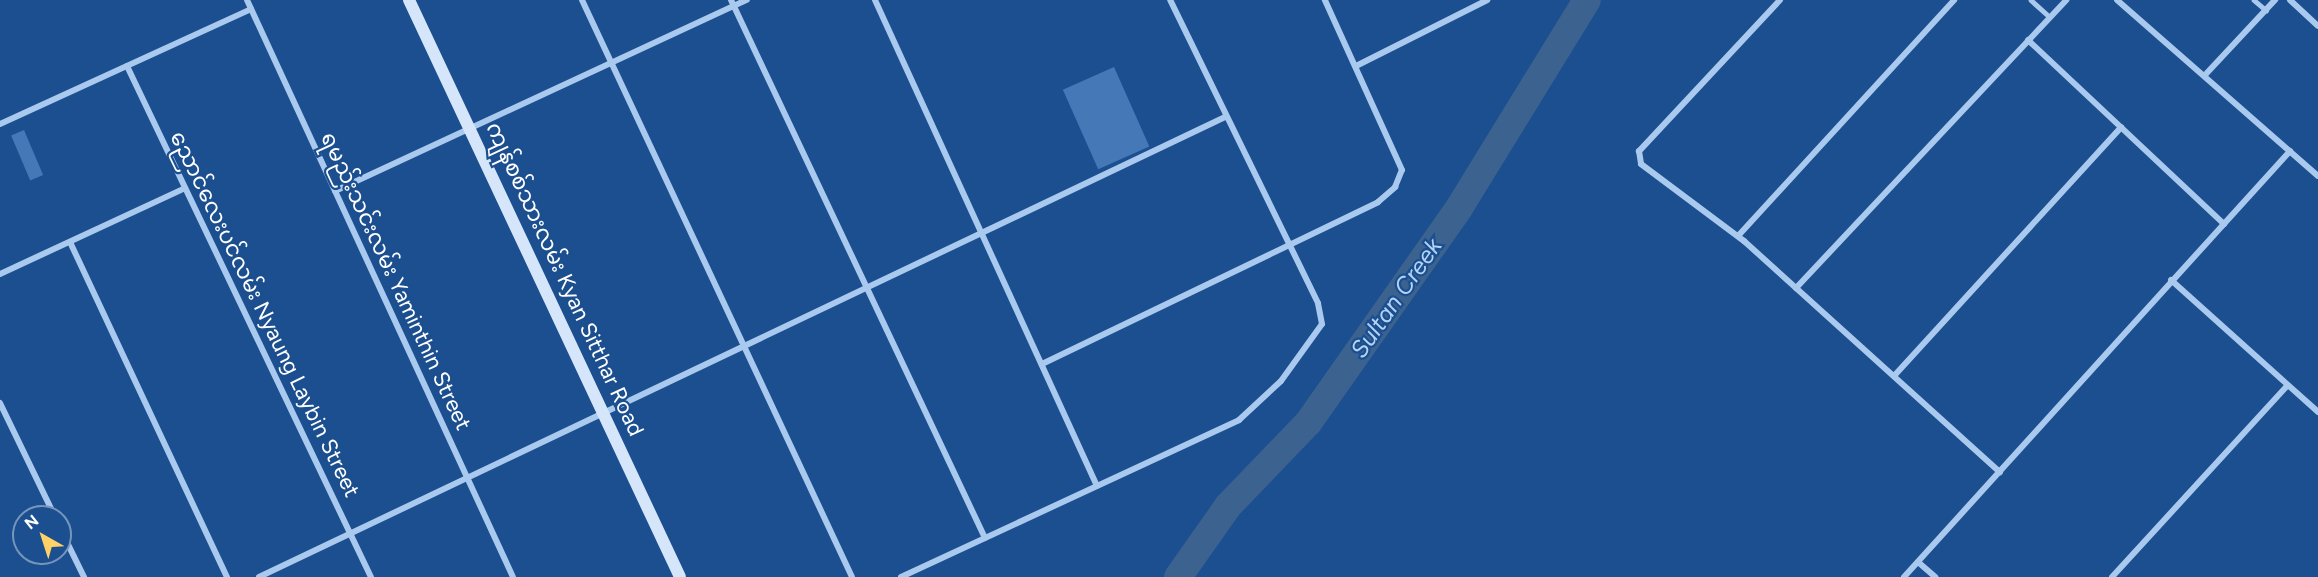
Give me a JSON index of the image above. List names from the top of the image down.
{
  "streets": {
    "main road": ["ကျန်စစ်သားလမ်း Kyan Sitthar Road"],
    "street": ["ရမည်းသင်းလမ်း Yaminthin Street", "ညောင်လေးပင်လမ်း Nyaung Laybin Street"]
  },
  "water": ["Sultan Creek"],
  "north": "top left"
}
